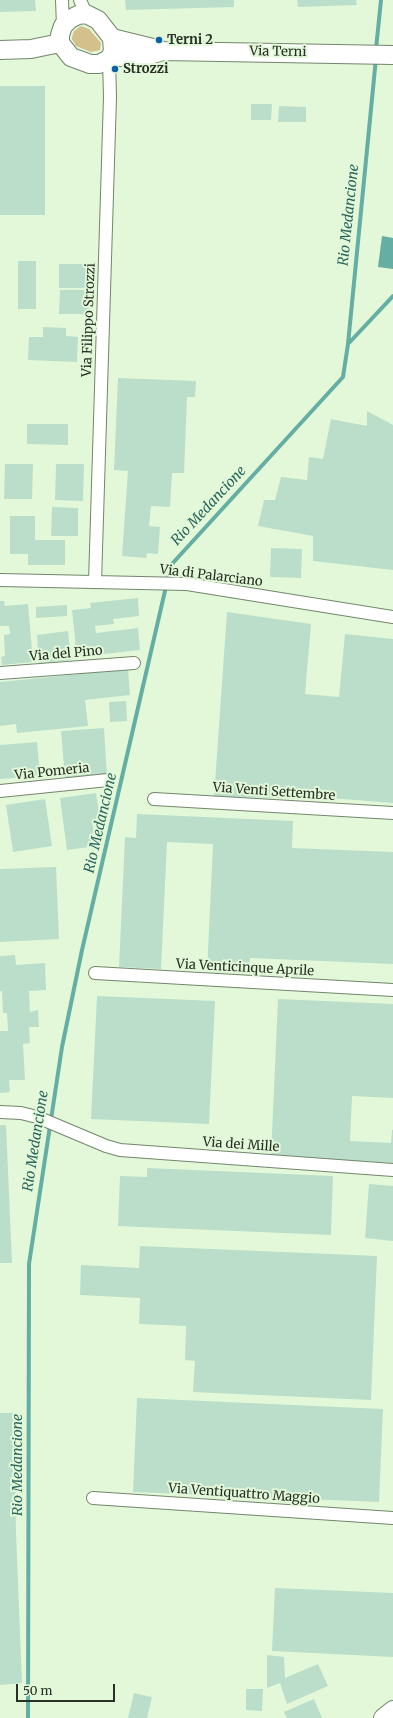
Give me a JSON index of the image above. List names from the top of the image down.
{
  "streets": {
    "street": [
      "Via Terni",
      "Via Filippo Strozzi",
      "Via di Palarciano",
      "Via del Pino",
      "Via Pomeria",
      "Via Venti Settembre",
      "Via Venticinque Aprile",
      "Via dei Mille",
      "Via Ventiquattro Maggio"
    ]
  },
  "crossings": [
    ["Via Terni", "Via Filippo Strozzi"],
    ["Via Filippo Strozzi", "Via di Palarciano"]
  ],
  "water": ["Rio Medancione"],
  "places": ["Terni 2", "Strozzi"],
  "scale_bar": "50 m"
}
